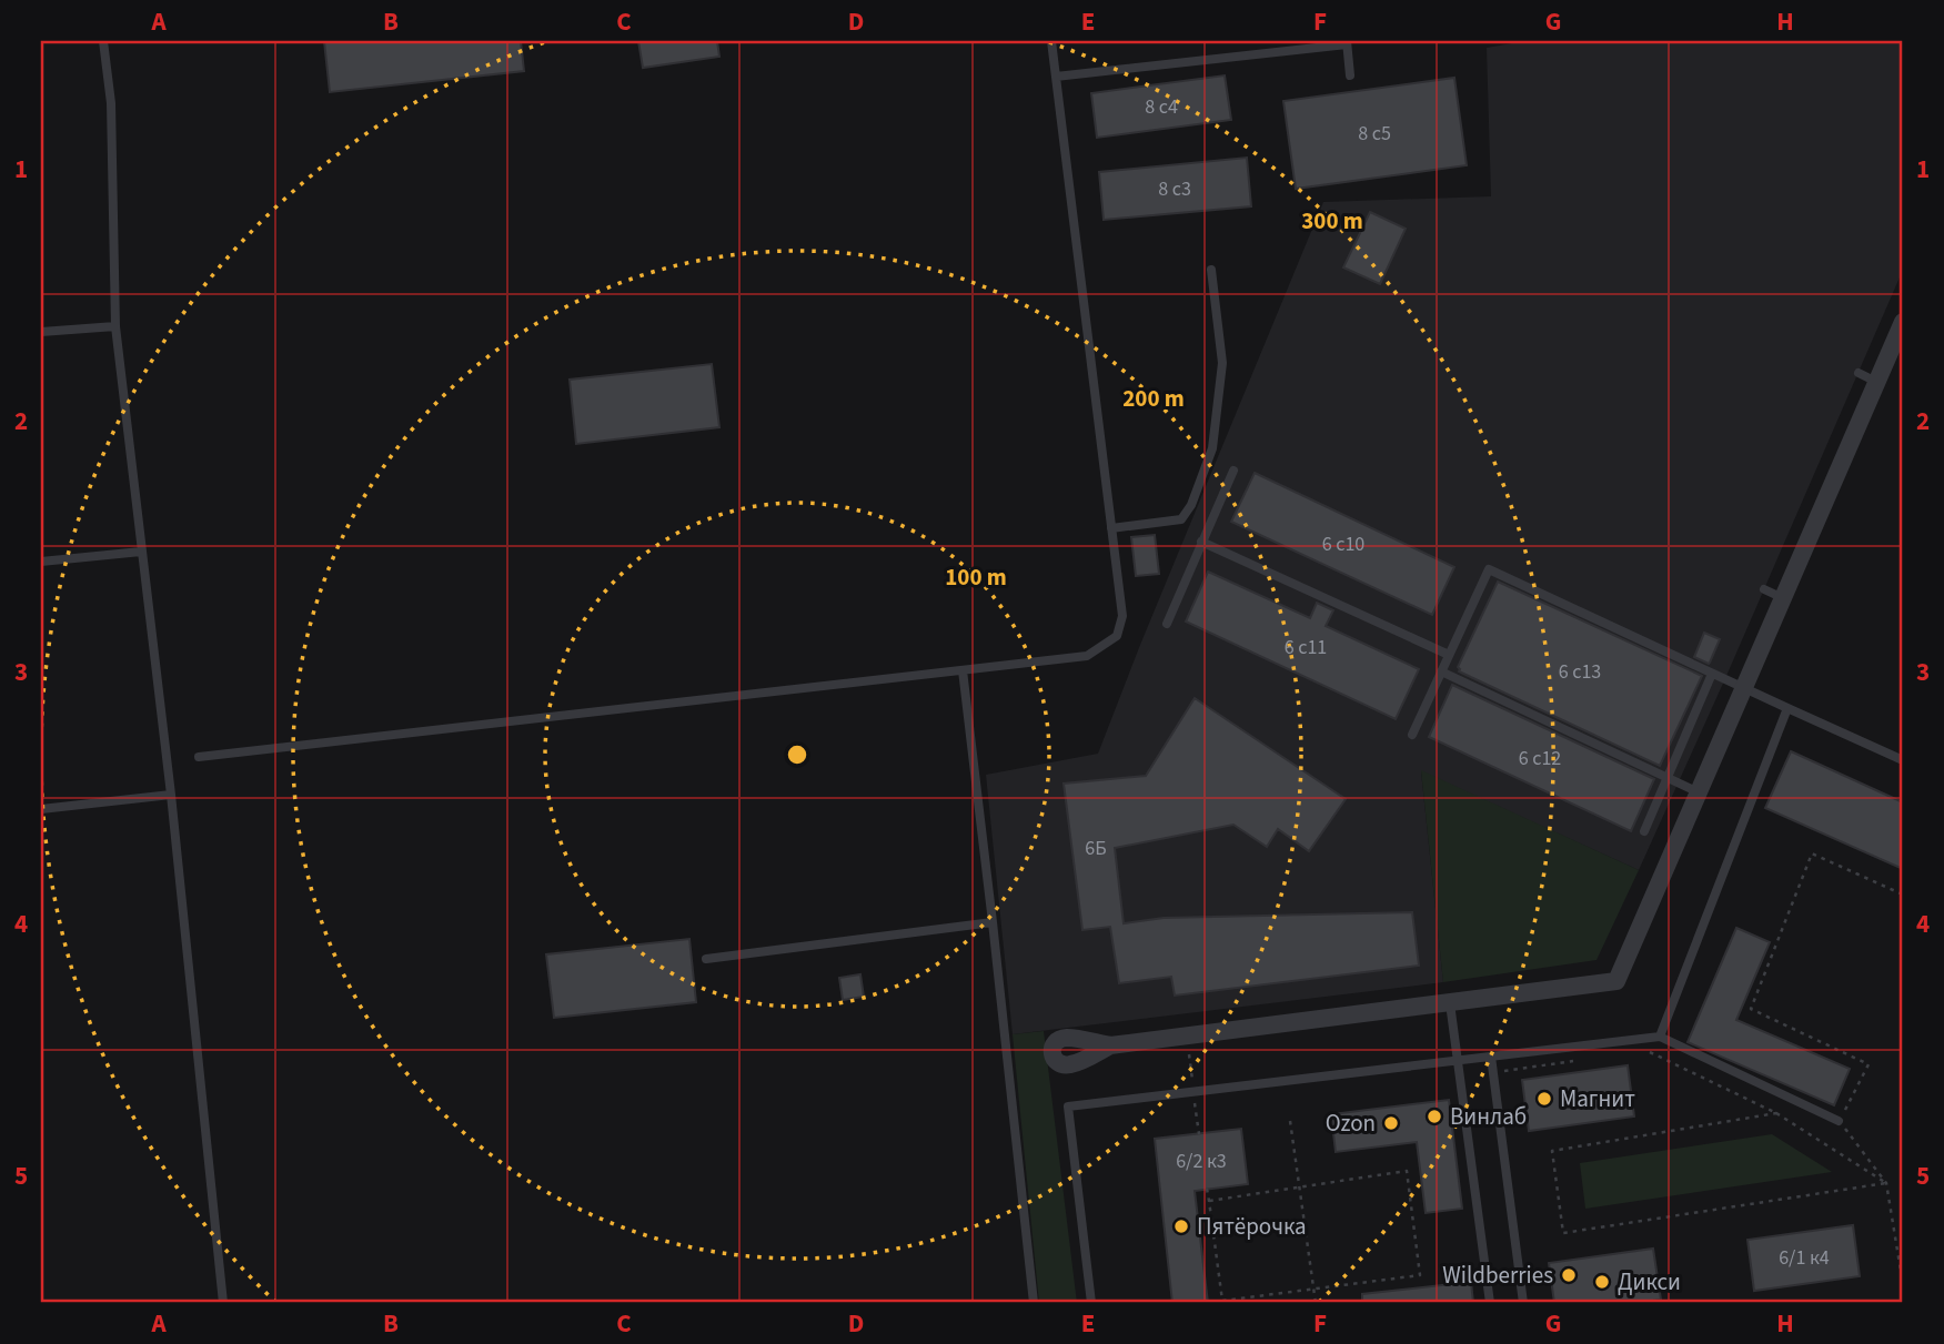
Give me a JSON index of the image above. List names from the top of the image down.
{
  "places": [
    "Магнит",
    "Винлаб",
    "Ozon",
    "Пятёрочка",
    "Wildberries",
    "Дикси"
  ],
  "house_numbers": [
    "8 с4",
    "8 с5",
    "8 с3",
    "6 с10",
    "6 с11",
    "6 с13",
    "6 с12",
    "6Б",
    "6/2 к3",
    "6/1 к4"
  ],
  "grid": {
    "columns": [
      "A",
      "B",
      "C",
      "D",
      "E",
      "F",
      "G",
      "H"
    ],
    "rows": [
      "1",
      "2",
      "3",
      "4",
      "5"
    ]
  },
  "rings": ["300 m", "200 m", "100 m"]
}
